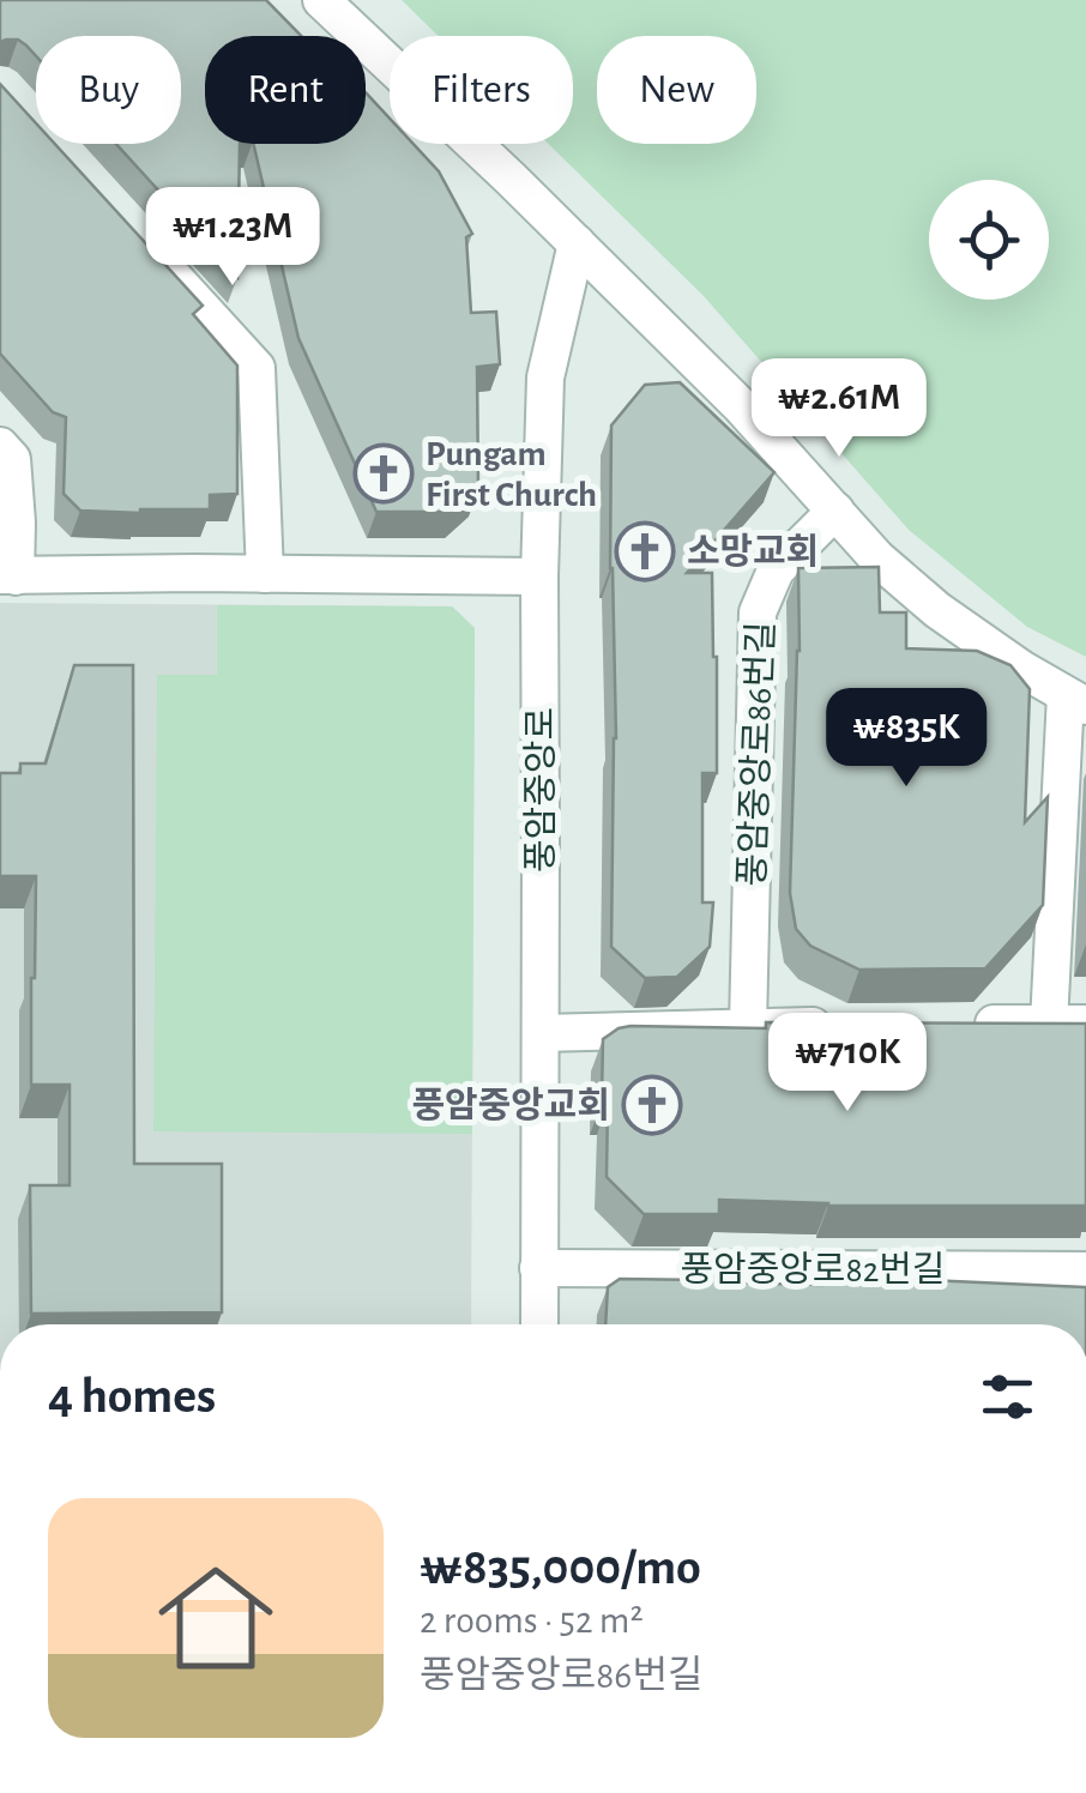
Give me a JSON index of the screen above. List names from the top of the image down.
{
  "streets": {
    "street": ["풍암중앙로86번길", "풍암중앙로", "풍암중앙로82번길"]
  },
  "crossings": [
    ["풍암중앙로", "풍암중앙로82번길"]
  ],
  "places": {
    "church": ["Pungam First Church", "소망교회", "풍암중앙교회"]
  },
  "page": {
    "chip": [
      "Buy",
      "Rent",
      "Filters",
      "New"
    ],
    "price": [
      "₩1.23M",
      "₩2.61M",
      "₩835K",
      "₩710K"
    ],
    "heading": "4 homes",
    "list": [
      {
        "name": "₩835,000/mo",
        "note": "2 rooms · 52 m² · 풍암중앙로86번길"
      }
    ]
  }
}
